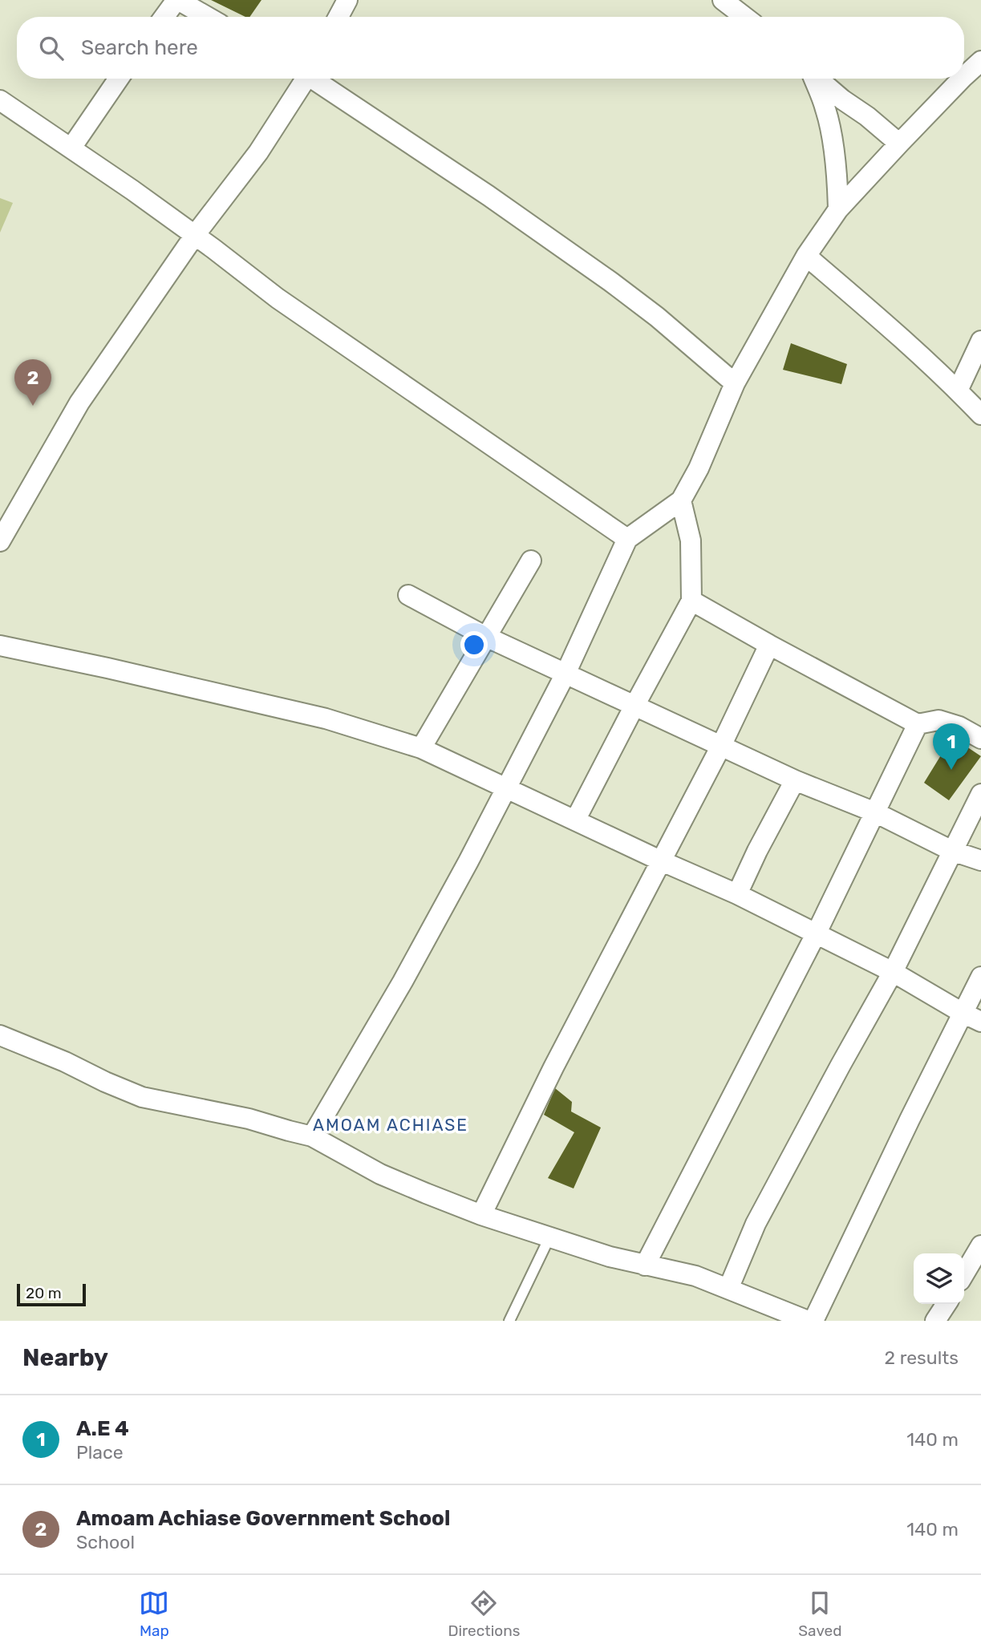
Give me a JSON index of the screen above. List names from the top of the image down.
{
  "districts": ["AMOAM ACHIASE"],
  "scale_bar": "20 m",
  "page": {
    "search": "Search here",
    "pins": ["2", "1"],
    "scale": "20 m",
    "heading": ["Nearby", "2 results"],
    "list": [
      {
        "mark": "1",
        "name": "A.E 4",
        "note": "Place",
        "value": "140 m"
      },
      {
        "mark": "2",
        "name": "Amoam Achiase Government School",
        "note": "School",
        "value": "140 m"
      }
    ],
    "nav": ["Map", "Directions", "Saved"]
  }
}
